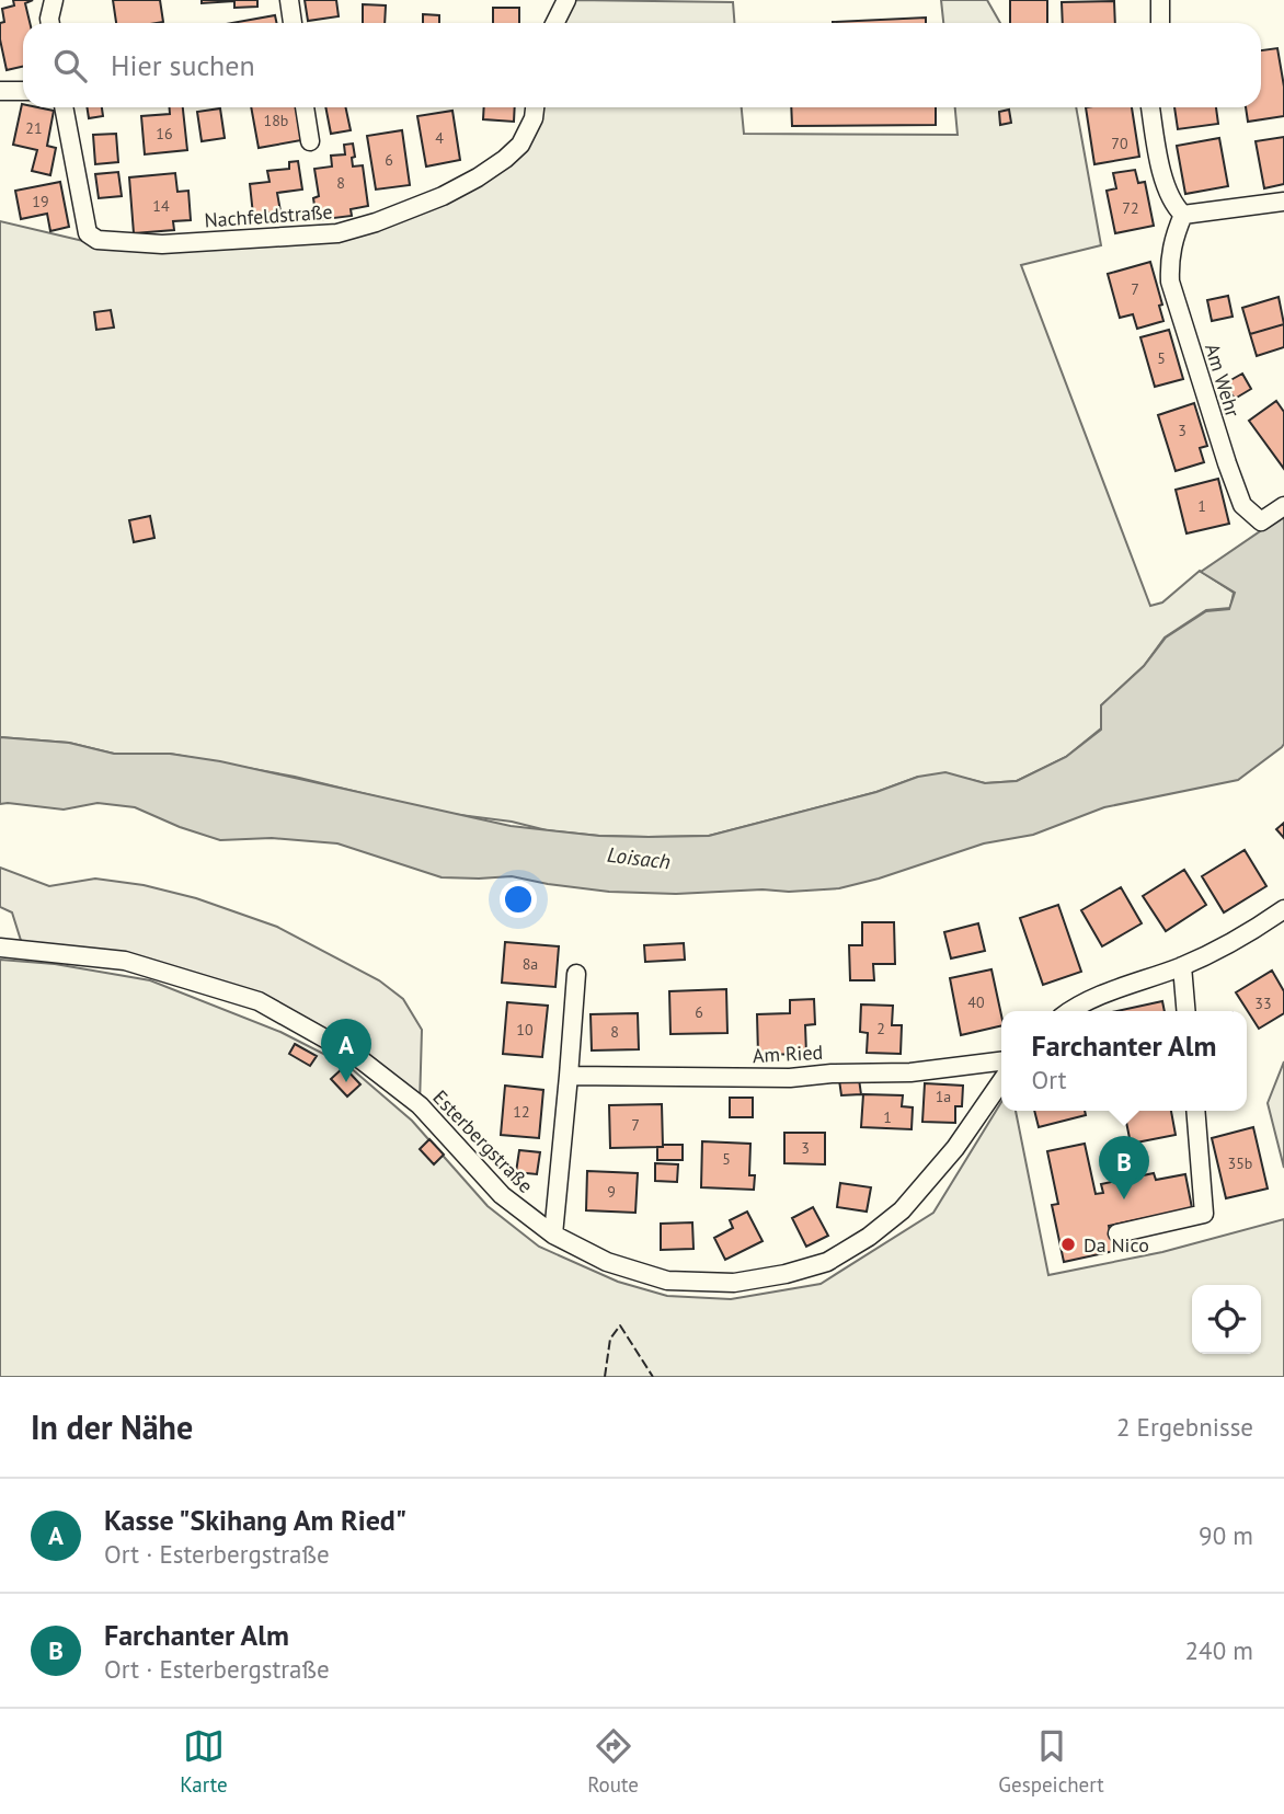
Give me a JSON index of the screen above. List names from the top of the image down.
{
  "streets": {
    "street": [
      "Nachfeldstraße",
      "Am Wehr",
      "Am Ried",
      "Esterbergstraße"
    ]
  },
  "water": ["Loisach"],
  "places": ["Da Nico"],
  "house_numbers": [
    "18b",
    "21",
    "16",
    "4",
    "70",
    "6",
    "8",
    "19",
    "14",
    "72",
    "7",
    "5",
    "3",
    "1",
    "8a",
    "40",
    "33",
    "6",
    "2",
    "10",
    "8",
    "1a",
    "12",
    "1",
    "7",
    "3",
    "5",
    "35b",
    "9"
  ],
  "page": {
    "search": "Hier suchen",
    "popup": ["Farchanter Alm", "Ort"],
    "pins": ["A", "B"],
    "heading": ["In der Nähe", "2 Ergebnisse"],
    "list": [
      {
        "mark": "A",
        "name": "Kasse \"Skihang Am Ried\"",
        "note": "Ort · Esterbergstraße",
        "value": "90 m"
      },
      {
        "mark": "B",
        "name": "Farchanter Alm",
        "note": "Ort · Esterbergstraße",
        "value": "240 m"
      }
    ],
    "nav": ["Karte", "Route", "Gespeichert"]
  }
}
